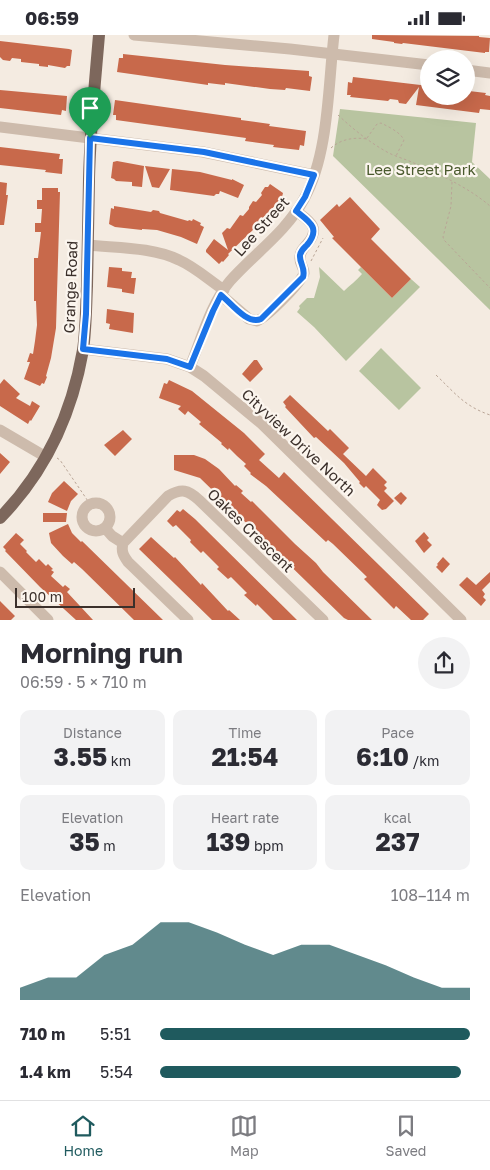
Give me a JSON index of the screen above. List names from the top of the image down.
{
  "streets": {
    "main road": ["Grange Road"],
    "street": ["Lee Street", "Cityview Drive North", "Oakes Crescent"]
  },
  "crossings": [
    ["Lee Street", "Cityview Drive North"],
    ["Grange Road", "Cityview Drive North"]
  ],
  "parks": ["Lee Street Park"],
  "scale_bar": "100 m",
  "page": {
    "status": "06:59",
    "scale": "100 m",
    "heading": ["Morning run", "06:59 · 5 × 710 m"],
    "stats": [
      ["Distance", "3.55 km"],
      ["Time", "21:54"],
      ["Pace", "6:10 /km"],
      ["Elevation", "35 m"],
      ["Heart rate", "139 bpm"],
      ["kcal", "237"]
    ],
    "chart": ["Elevation", "108–114 m"],
    "list": [
      {
        "name": "710 m",
        "note": "5:51"
      },
      {
        "name": "1.4 km",
        "note": "5:54"
      }
    ],
    "tabs": ["Home", "Map", "Saved"]
  }
}
